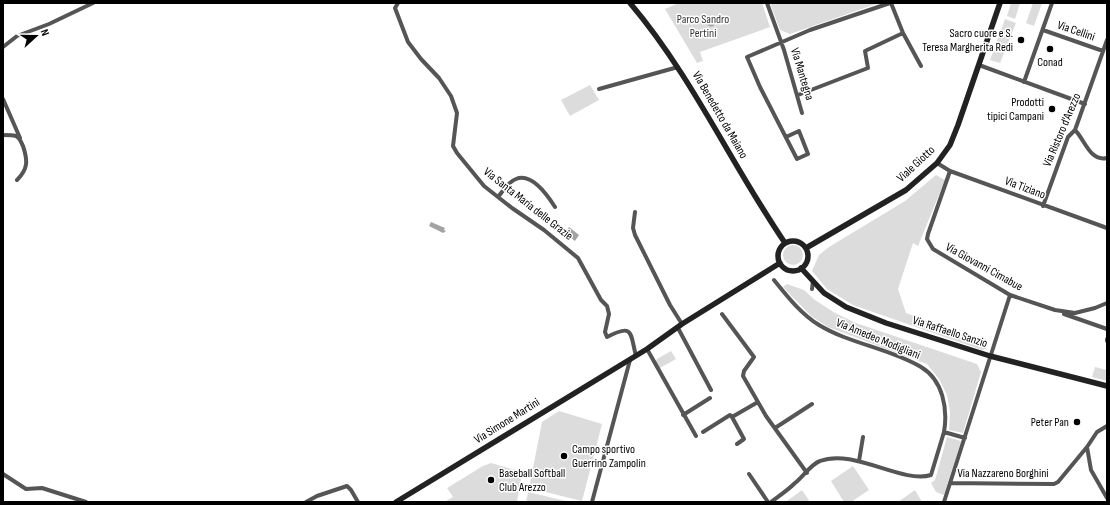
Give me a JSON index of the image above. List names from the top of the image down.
{
  "streets": {
    "street": [
      "Via Cellini",
      "Via Mantegna",
      "Via Benedetto da Maiano",
      "Via Ristoro d'Arezzo",
      "Viale Giotto",
      "Via Tiziano",
      "Via Santa Maria delle Grazie",
      "Via Giovanni Cimabue",
      "Via Raffaello Sanzio",
      "Via Amedeo Modigliani",
      "Via Simone Martini",
      "Via Nazzareno Borghini"
    ]
  },
  "crossings": [
    ["Via Cellini", "Via Ristoro d'Arezzo"],
    ["Via Benedetto da Maiano", "Viale Giotto"],
    ["Via Benedetto da Maiano", "Via Raffaello Sanzio"],
    ["Via Ristoro d'Arezzo", "Via Tiziano"],
    ["Viale Giotto", "Via Tiziano"],
    ["Viale Giotto", "Via Raffaello Sanzio"],
    ["Via Tiziano", "Via Giovanni Cimabue"]
  ],
  "parks": ["Parco Sandro Pertini"],
  "places": [
    "Sacro cuore e S. Teresa Margherita Redi",
    "Conad",
    "Prodotti tipici Campani",
    "Peter Pan",
    "Campo sportivo Guerrino Zampolin",
    "Baseball Softball Club Arezzo"
  ],
  "north": "right"
}
